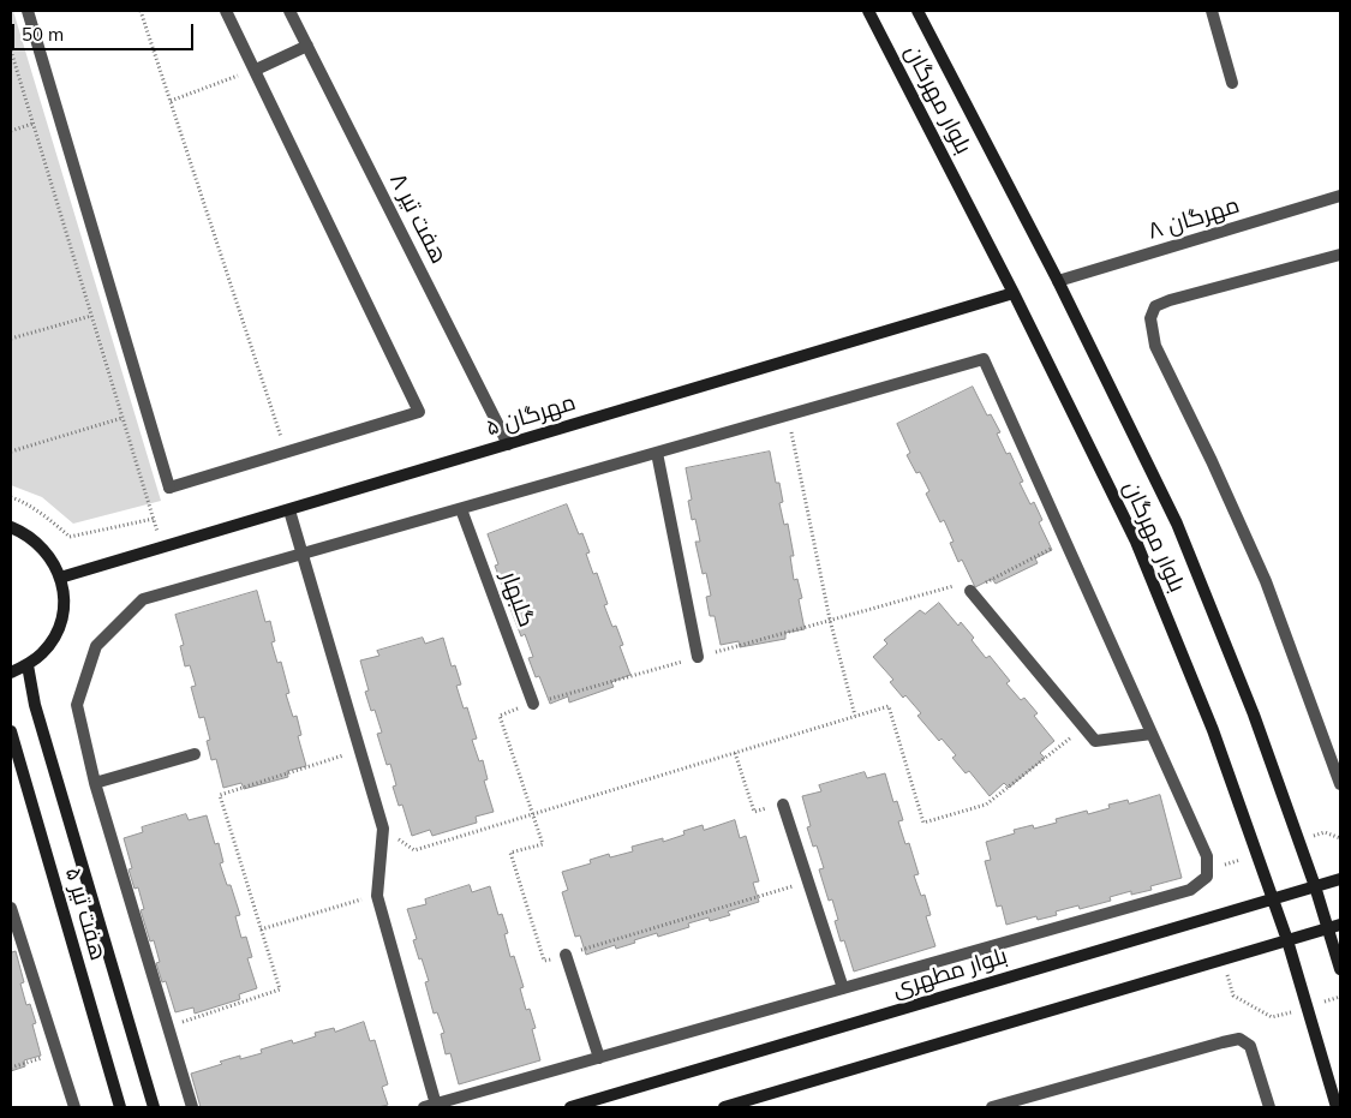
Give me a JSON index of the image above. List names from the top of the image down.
{
  "streets": {
    "street": [
      "بلوار مهرگان",
      "هفت تیر ۸",
      "مهرگان ۸",
      "مهرگان ۵",
      "گلبهار",
      "هفت تیر ۵",
      "بلوار مطهری"
    ]
  },
  "crossings": [
    ["بلوار مهرگان", "مهرگان ۸"],
    ["بلوار مهرگان", "مهرگان ۵"],
    ["بلوار مهرگان", "بلوار مطهری"],
    ["هفت تیر ۸", "مهرگان ۵"]
  ],
  "scale_bar": "50 m"
}
